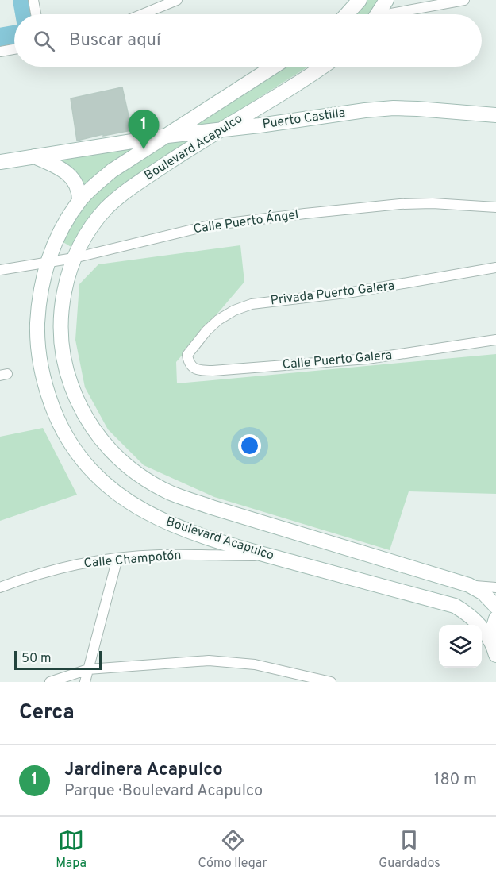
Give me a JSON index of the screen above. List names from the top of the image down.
{
  "streets": {
    "main road": ["Puerto Castilla", "Boulevard Acapulco"],
    "street": [
      "Calle Puerto Ángel",
      "Privada Puerto Galera",
      "Calle Puerto Galera",
      "Calle Champotón"
    ]
  },
  "crossings": [
    ["Puerto Castilla", "Boulevard Acapulco"],
    ["Boulevard Acapulco", "Calle Puerto Ángel"],
    ["Boulevard Acapulco", "Calle Champotón"],
    ["Privada Puerto Galera", "Calle Puerto Galera"]
  ],
  "scale_bar": "50 m",
  "page": {
    "search": "Buscar aquí",
    "pins": "1",
    "scale": "50 m",
    "heading": "Cerca",
    "list": [
      {
        "mark": "1",
        "name": "Jardinera Acapulco",
        "note": "Parque · Boulevard Acapulco",
        "value": "180 m"
      }
    ],
    "nav": ["Mapa", "Cómo llegar", "Guardados"]
  }
}
